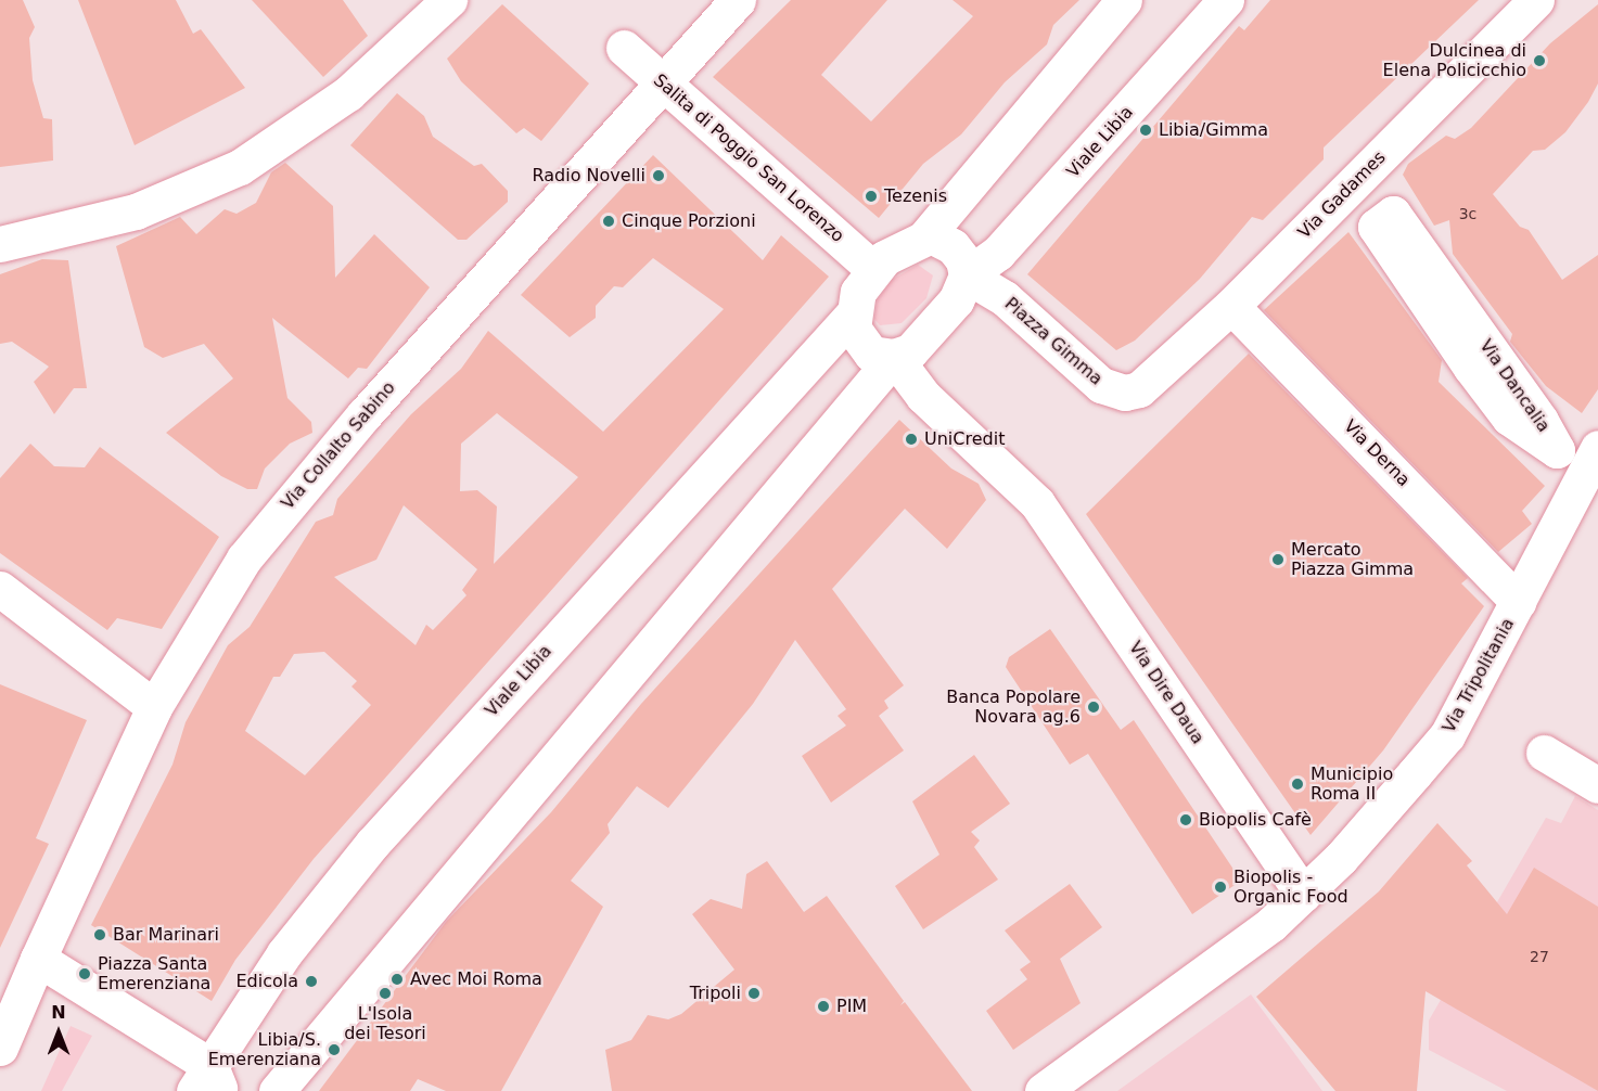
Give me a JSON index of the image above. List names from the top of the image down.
{
  "streets": {
    "street": [
      "Viale Libia",
      "Salita di Poggio San Lorenzo",
      "Via Gadames",
      "Piazza Gimma",
      "Via Dancalia",
      "Via Collalto Sabino",
      "Via Derna",
      "Via Tripolitania",
      "Via Dire Daua"
    ]
  },
  "crossings": [
    ["Viale Libia", "Salita di Poggio San Lorenzo"],
    ["Viale Libia", "Piazza Gimma"],
    ["Viale Libia", "Via Dire Daua"],
    ["Salita di Poggio San Lorenzo", "Piazza Gimma"],
    ["Salita di Poggio San Lorenzo", "Via Collalto Sabino"],
    ["Salita di Poggio San Lorenzo", "Via Dire Daua"],
    ["Via Gadames", "Piazza Gimma"],
    ["Via Gadames", "Via Dancalia"],
    ["Via Gadames", "Via Derna"],
    ["Piazza Gimma", "Via Dire Daua"],
    ["Via Derna", "Via Tripolitania"],
    ["Via Tripolitania", "Via Dire Daua"]
  ],
  "places": [
    "Dulcinea di Elena Policicchio",
    "Libia/Gimma",
    "Radio Novelli",
    "Tezenis",
    "Cinque Porzioni",
    "UniCredit",
    "Mercato Piazza Gimma",
    "Banca Popolare Novara ag.6",
    "Municipio Roma II",
    "Biopolis Cafè",
    "Biopolis - Organic Food",
    "Bar Marinari",
    "Piazza Santa Emerenziana",
    "Avec Moi Roma",
    "Edicola",
    "L'Isola dei Tesori",
    "Tripoli",
    "PIM",
    "Libia/S. Emerenziana"
  ],
  "house_numbers": ["3c", "27"],
  "north": "top"
}
